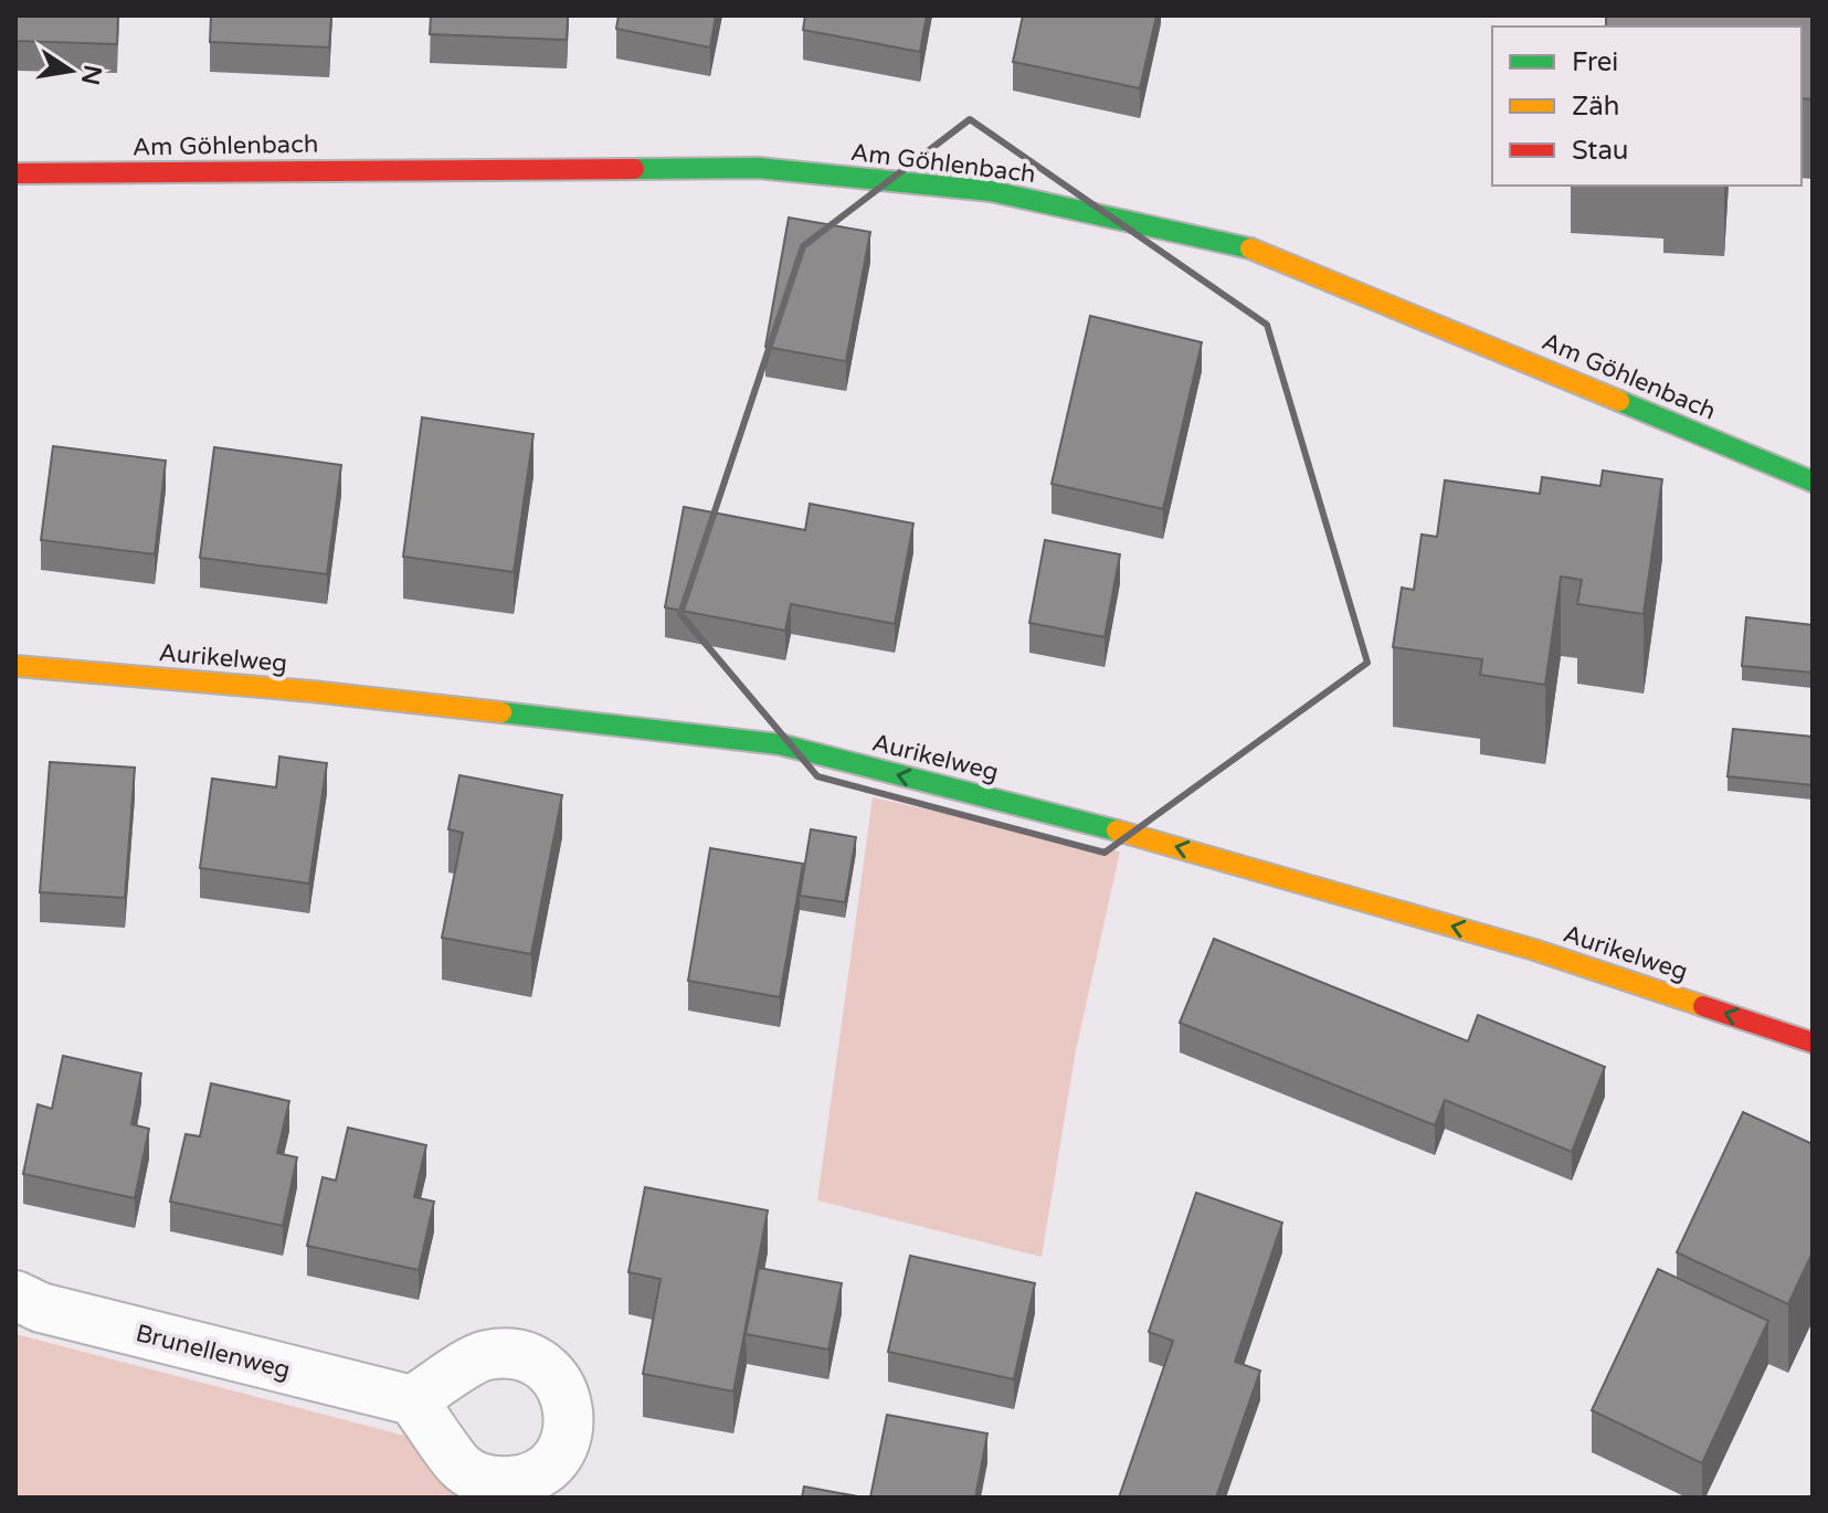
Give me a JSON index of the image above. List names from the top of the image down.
{
  "streets": {
    "street": ["Am Göhlenbach", "Aurikelweg", "Brunellenweg"]
  },
  "one_way": ["Aurikelweg"],
  "legend": ["Frei", "Zäh", "Stau"],
  "north": "right"
}
